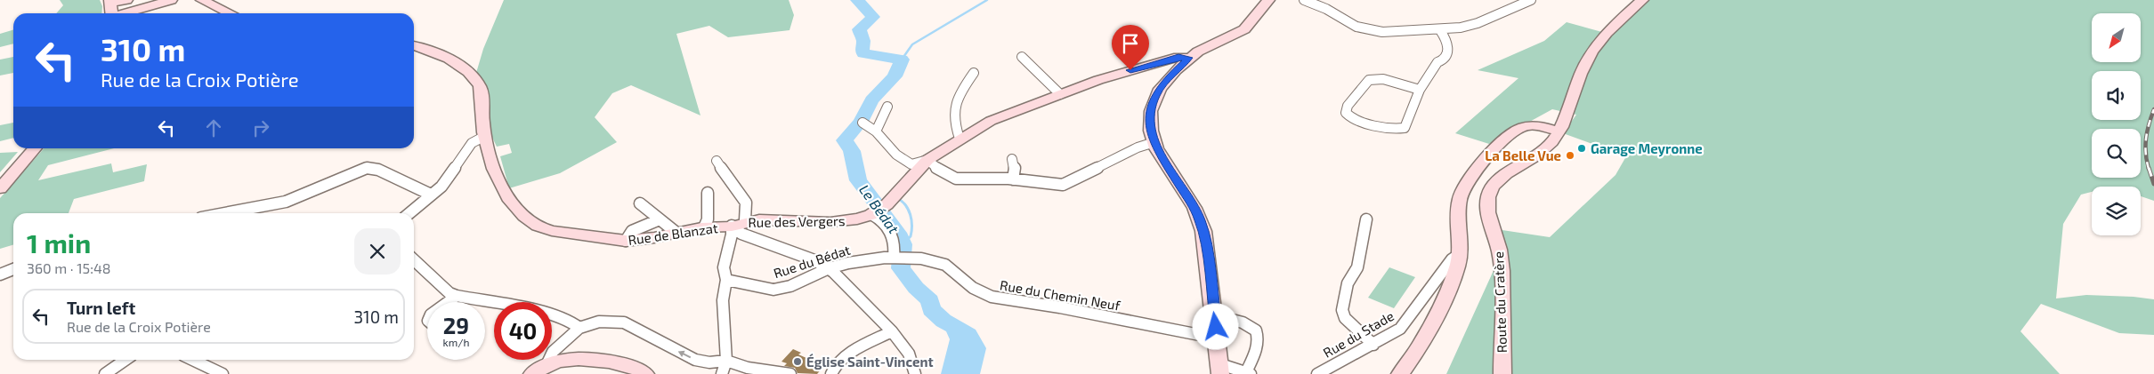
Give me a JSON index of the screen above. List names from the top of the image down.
{
  "streets": {
    "street": [
      "Rue des Vergers",
      "Rue de Blanzat",
      "Rue du Bédat",
      "Rue du Chemin Neuf",
      "Route du Cratère",
      "Rue du Stade"
    ]
  },
  "crossings": [
    ["Rue des Vergers", "Rue de Blanzat"],
    ["Rue du Bédat", "Rue du Chemin Neuf"]
  ],
  "water": ["Le Bédat"],
  "places": ["Garage Meyronne", "La Belle Vue", "Église Saint-Vincent"],
  "north": "bottom left",
  "page": {
    "turn": ["310 m", "Rue de la Croix Potière"],
    "heading": ["1 min", "360 m · 15:48"],
    "list": [
      {
        "name": "Turn left",
        "note": "Rue de la Croix Potière",
        "value": "310 m"
      }
    ],
    "speed": "29 km/h",
    "limit": "40"
  }
}
